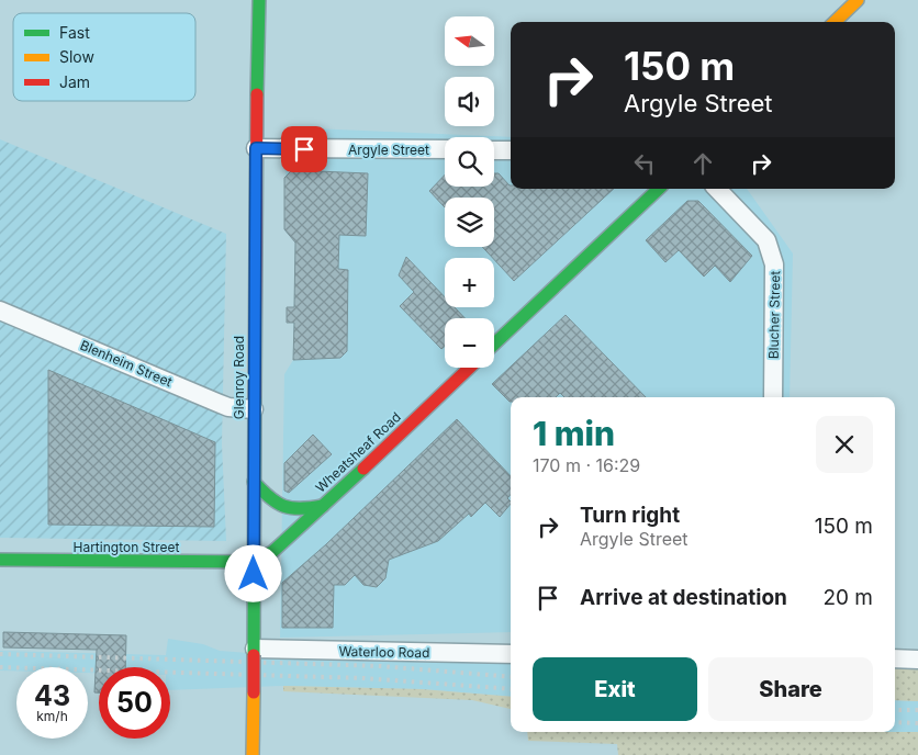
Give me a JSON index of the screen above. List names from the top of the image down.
{
  "streets": {
    "street": [
      "Argyle Street",
      "Blucher Street",
      "Blenheim Street",
      "Glenroy Road",
      "Wheatsheaf Road",
      "Hartington Street",
      "Waterloo Road"
    ]
  },
  "crossings": [
    ["Argyle Street", "Glenroy Road"],
    ["Blenheim Street", "Glenroy Road"],
    ["Glenroy Road", "Wheatsheaf Road"],
    ["Glenroy Road", "Hartington Street"],
    ["Glenroy Road", "Waterloo Road"],
    ["Wheatsheaf Road", "Hartington Street"]
  ],
  "legend": ["Fast", "Slow", "Jam"],
  "north": "left",
  "page": {
    "map_buttons": ["+", "−"],
    "turn": ["150 m", "Argyle Street"],
    "heading": ["1 min", "170 m · 16:29"],
    "list": [
      {
        "name": "Turn right",
        "note": "Argyle Street",
        "value": "150 m"
      },
      {
        "name": "Arrive at destination",
        "value": "20 m"
      }
    ],
    "buttons": ["Exit", "Share"],
    "speed": "43 km/h",
    "limit": "50"
  }
}
